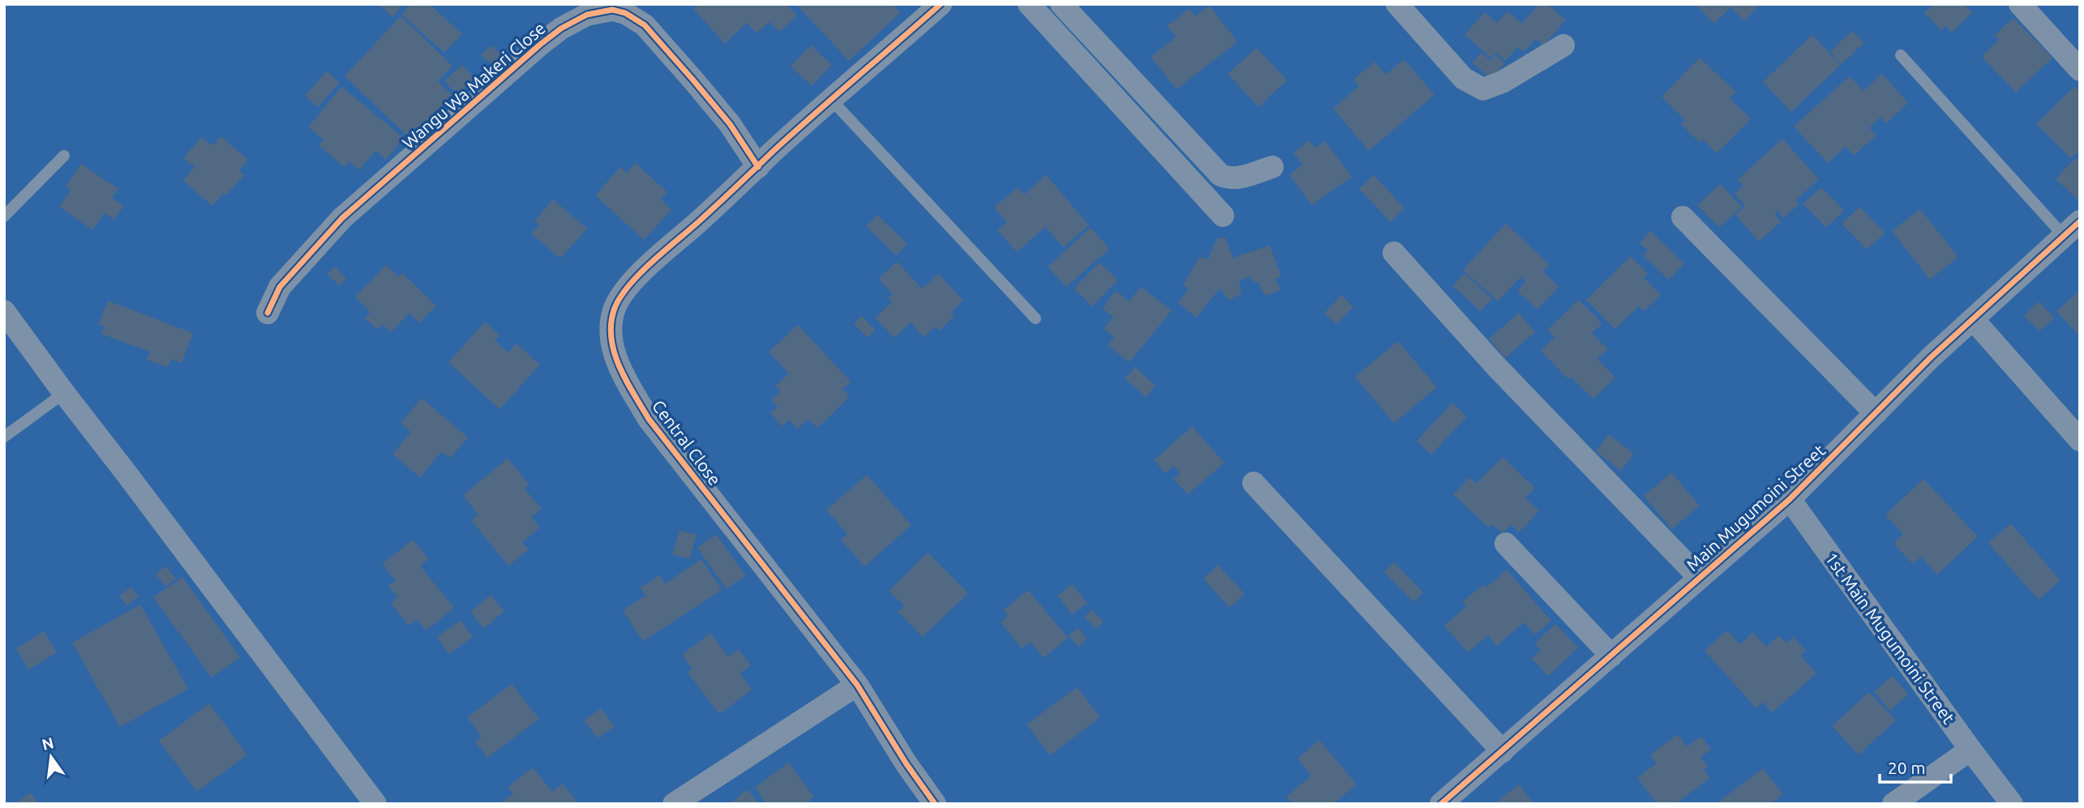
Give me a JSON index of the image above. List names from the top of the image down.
{
  "streets": {
    "street": [
      "Wangu Wa Makeri Close",
      "Central Close",
      "Main Mugumoini Street",
      "1st Main Mugumoini Street"
    ]
  },
  "crossings": [
    ["Wangu Wa Makeri Close", "Central Close"],
    ["Main Mugumoini Street", "1st Main Mugumoini Street"]
  ],
  "scale_bar": "20 m",
  "north": "top"
}
